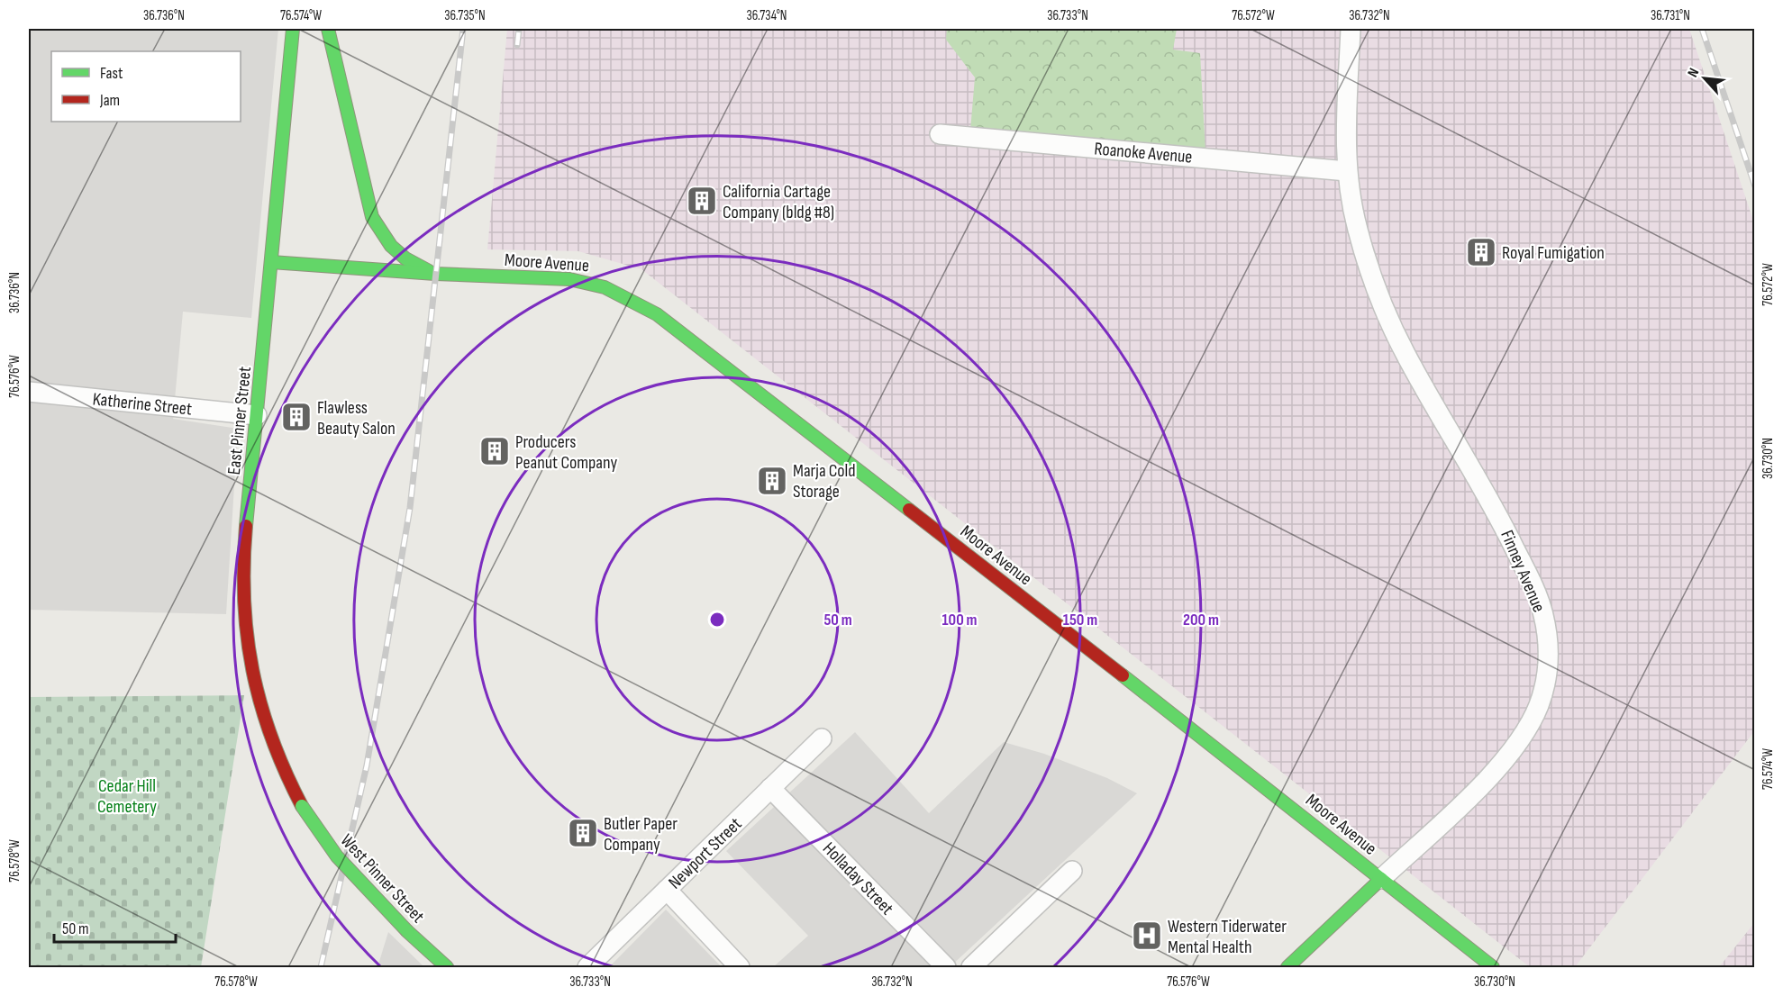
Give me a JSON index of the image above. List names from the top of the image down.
{
  "streets": {
    "street": [
      "Roanoke Avenue",
      "Moore Avenue",
      "Katherine Street",
      "East Pinner Street",
      "Finney Avenue",
      "Newport Street",
      "West Pinner Street",
      "Holladay Street"
    ]
  },
  "crossings": [
    ["Roanoke Avenue", "Finney Avenue"],
    ["Moore Avenue", "East Pinner Street"],
    ["Moore Avenue", "Finney Avenue"],
    ["Katherine Street", "East Pinner Street"],
    ["East Pinner Street", "West Pinner Street"],
    ["Newport Street", "Holladay Street"]
  ],
  "parks": ["Cedar Hill Cemetery"],
  "places": {
    "building": [
      "California Cartage Company (bldg #8)",
      "Royal Fumigation",
      "Flawless Beauty Salon",
      "Producers Peanut Company",
      "Marja Cold Storage",
      "Butler Paper Company"
    ],
    "hospital": ["Western Tiderwater Mental Health"]
  },
  "legend": ["Fast", "Jam"],
  "scale_bar": "50 m",
  "north": "top left",
  "coordinates": [
    "36.736°N",
    "76.574°W",
    "36.735°N",
    "36.734°N",
    "36.733°N",
    "76.572°W",
    "36.732°N",
    "36.731°N",
    "76.576°W",
    "36.730°N",
    "76.578°W"
  ],
  "rings": [
    "50 m",
    "100 m",
    "150 m",
    "200 m"
  ]
}
